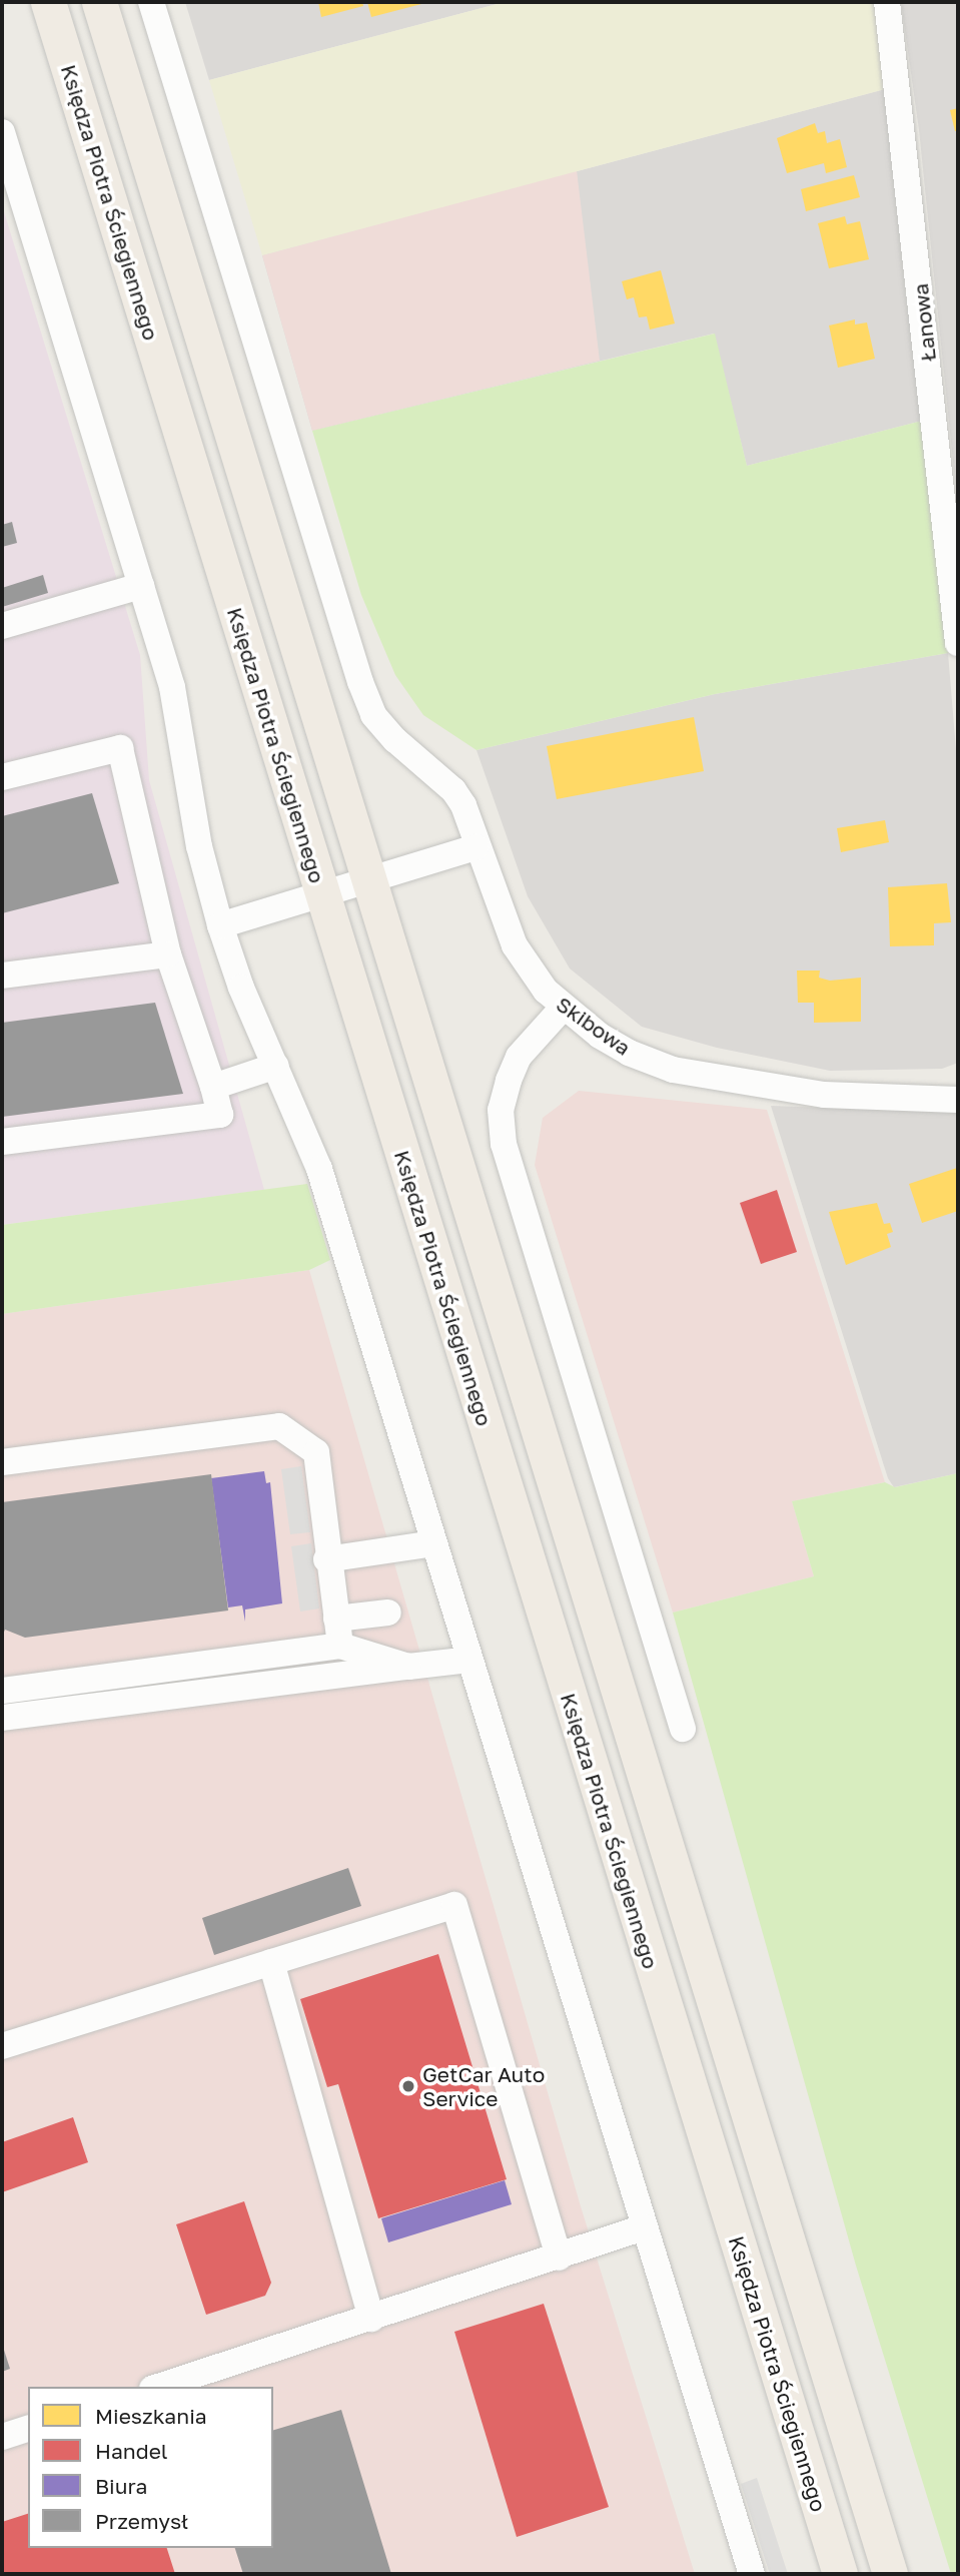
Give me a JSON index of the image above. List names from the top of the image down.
{
  "streets": {
    "main road": ["Księdza Piotra Ściegiennego"],
    "street": ["Łanowa", "Skibowa"]
  },
  "places": ["GetCar Auto Service"],
  "legend": [
    "Mieszkania",
    "Handel",
    "Biura",
    "Przemysł"
  ]
}
